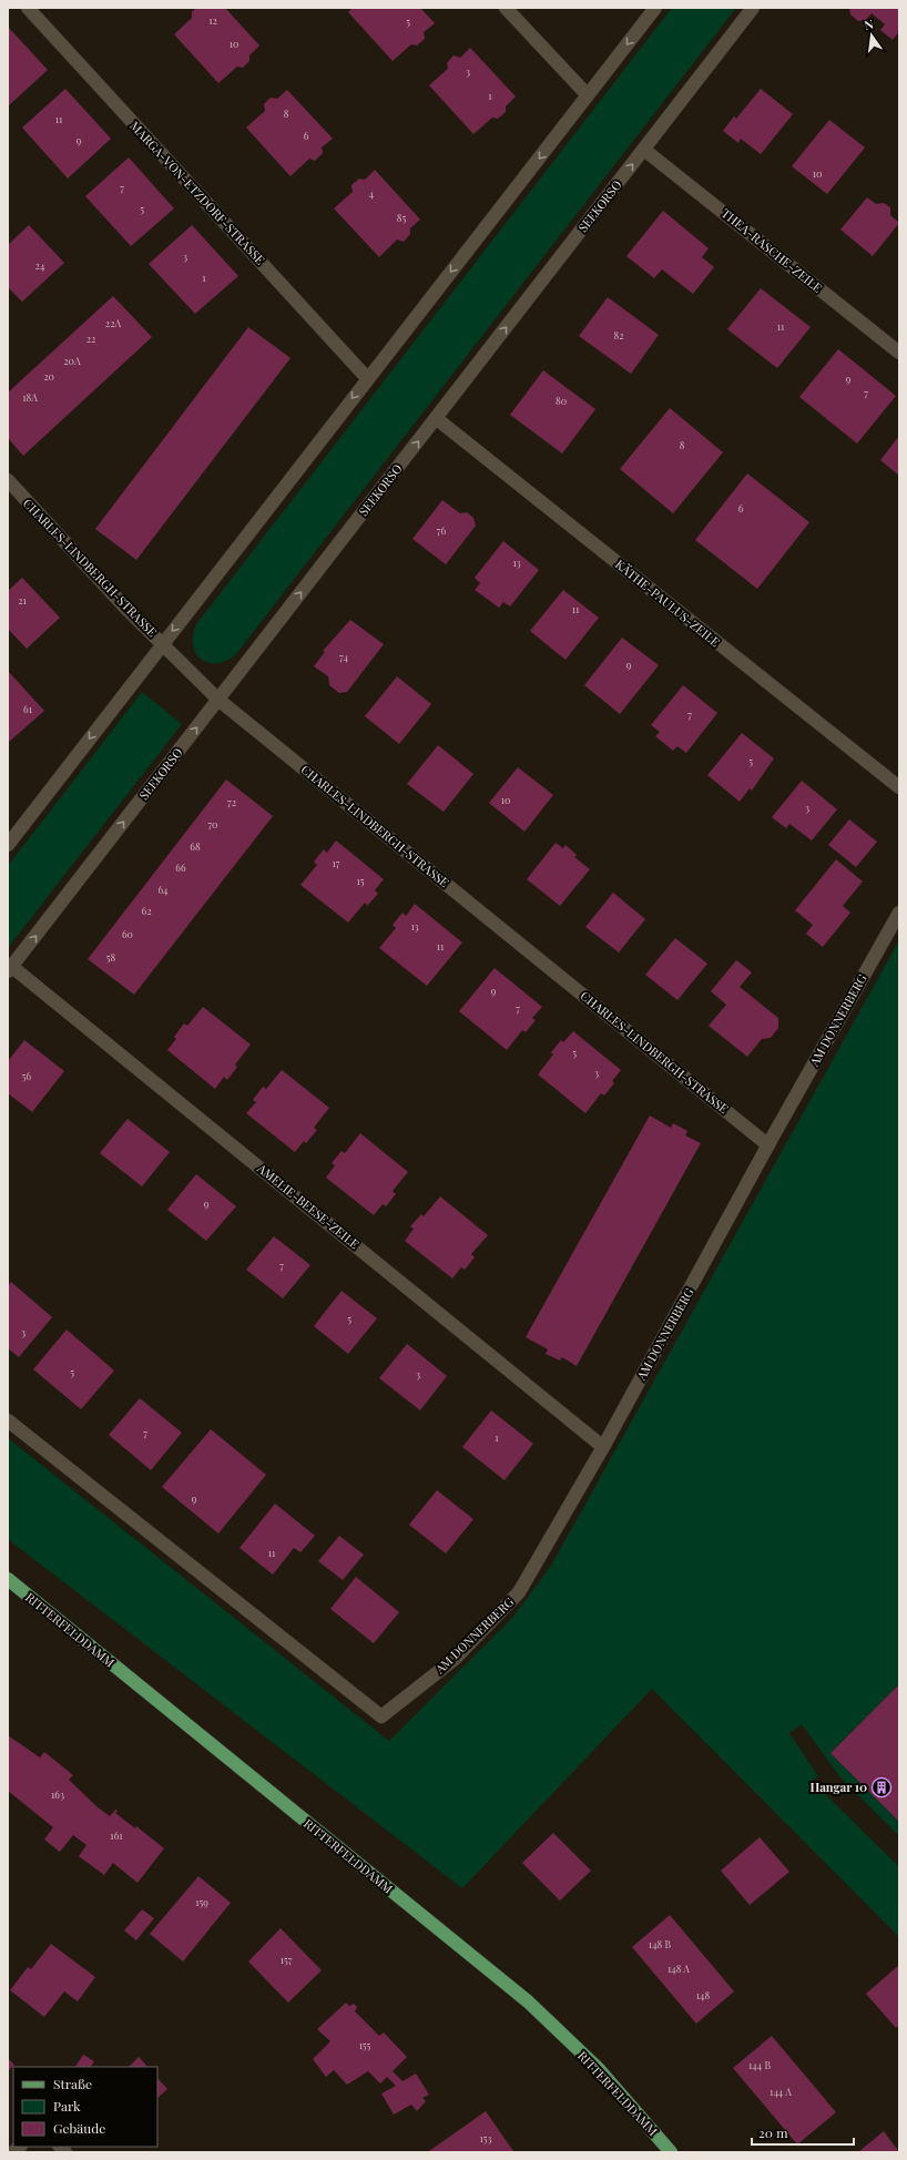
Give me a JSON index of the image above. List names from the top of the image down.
{
  "streets": {
    "main road": ["RITTERFELDDAMM"],
    "street": [
      "MARGA-VON-ETZDORF-STRASSE",
      "SEEKORSO",
      "THEA-RASCHE-ZEILE",
      "CHARLES-LINDBERGH-STRASSE",
      "KÄTHE-PAULUS-ZEILE",
      "AM DONNERBERG",
      "AMELIE-BEESE-ZEILE"
    ]
  },
  "crossings": [
    ["SEEKORSO", "THEA-RASCHE-ZEILE"],
    ["SEEKORSO", "CHARLES-LINDBERGH-STRASSE"],
    ["SEEKORSO", "KÄTHE-PAULUS-ZEILE"],
    ["SEEKORSO", "AMELIE-BEESE-ZEILE"],
    ["CHARLES-LINDBERGH-STRASSE", "AM DONNERBERG"],
    ["AM DONNERBERG", "AMELIE-BEESE-ZEILE"]
  ],
  "places": {
    "building": ["Hangar 10"]
  },
  "house_numbers": [
    "12",
    "5",
    "10",
    "3",
    "1",
    "8",
    "11",
    "6",
    "9",
    "10",
    "7",
    "4",
    "5",
    "85",
    "3",
    "24",
    "1",
    "22A",
    "11",
    "82",
    "22",
    "20A",
    "20",
    "9",
    "7",
    "18A",
    "80",
    "8",
    "6",
    "76",
    "13",
    "21",
    "11",
    "74",
    "9",
    "61",
    "7",
    "5",
    "10",
    "72",
    "3",
    "70",
    "68",
    "17",
    "66",
    "15",
    "64",
    "62",
    "13",
    "60",
    "11",
    "58",
    "9",
    "7",
    "5",
    "3",
    "56",
    "9",
    "7",
    "5",
    "3",
    "5",
    "3",
    "7",
    "1",
    "9",
    "11",
    "163",
    "161",
    "159",
    "148 B",
    "157",
    "148 A",
    "148",
    "155",
    "144 B",
    "144 A",
    "153"
  ],
  "legend": ["Straße", "Park", "Gebäude"],
  "scale_bar": "20 m",
  "north": "top"
}
